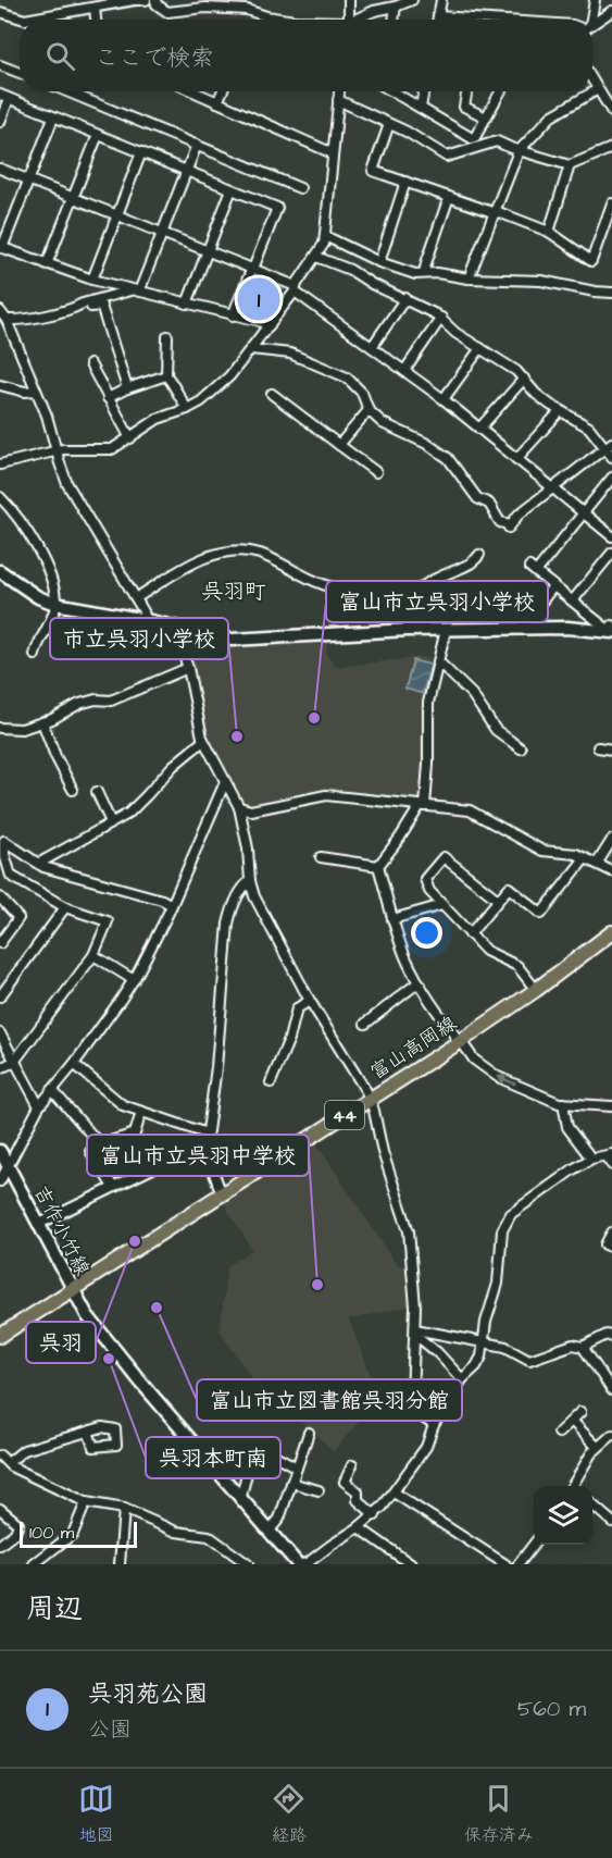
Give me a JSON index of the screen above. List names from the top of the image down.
{
  "streets": {
    "main road": ["富山高岡線", "44", "吉作小竹線"]
  },
  "crossings": [
    ["富山高岡線", "吉作小竹線"]
  ],
  "districts": ["呉羽町"],
  "places": [
    "富山市立呉羽小学校",
    "市立呉羽小学校",
    "呉羽",
    "富山市立呉羽中学校",
    "富山市立図書館呉羽分館",
    "呉羽本町南"
  ],
  "scale_bar": "100 m",
  "page": {
    "search": "ここで検索",
    "pins": "1",
    "scale": "100 m",
    "heading": "周辺",
    "list": [
      {
        "mark": "1",
        "name": "呉羽苑公園",
        "note": "公園",
        "value": "560 m"
      }
    ],
    "nav": ["地図", "経路", "保存済み"]
  }
}
